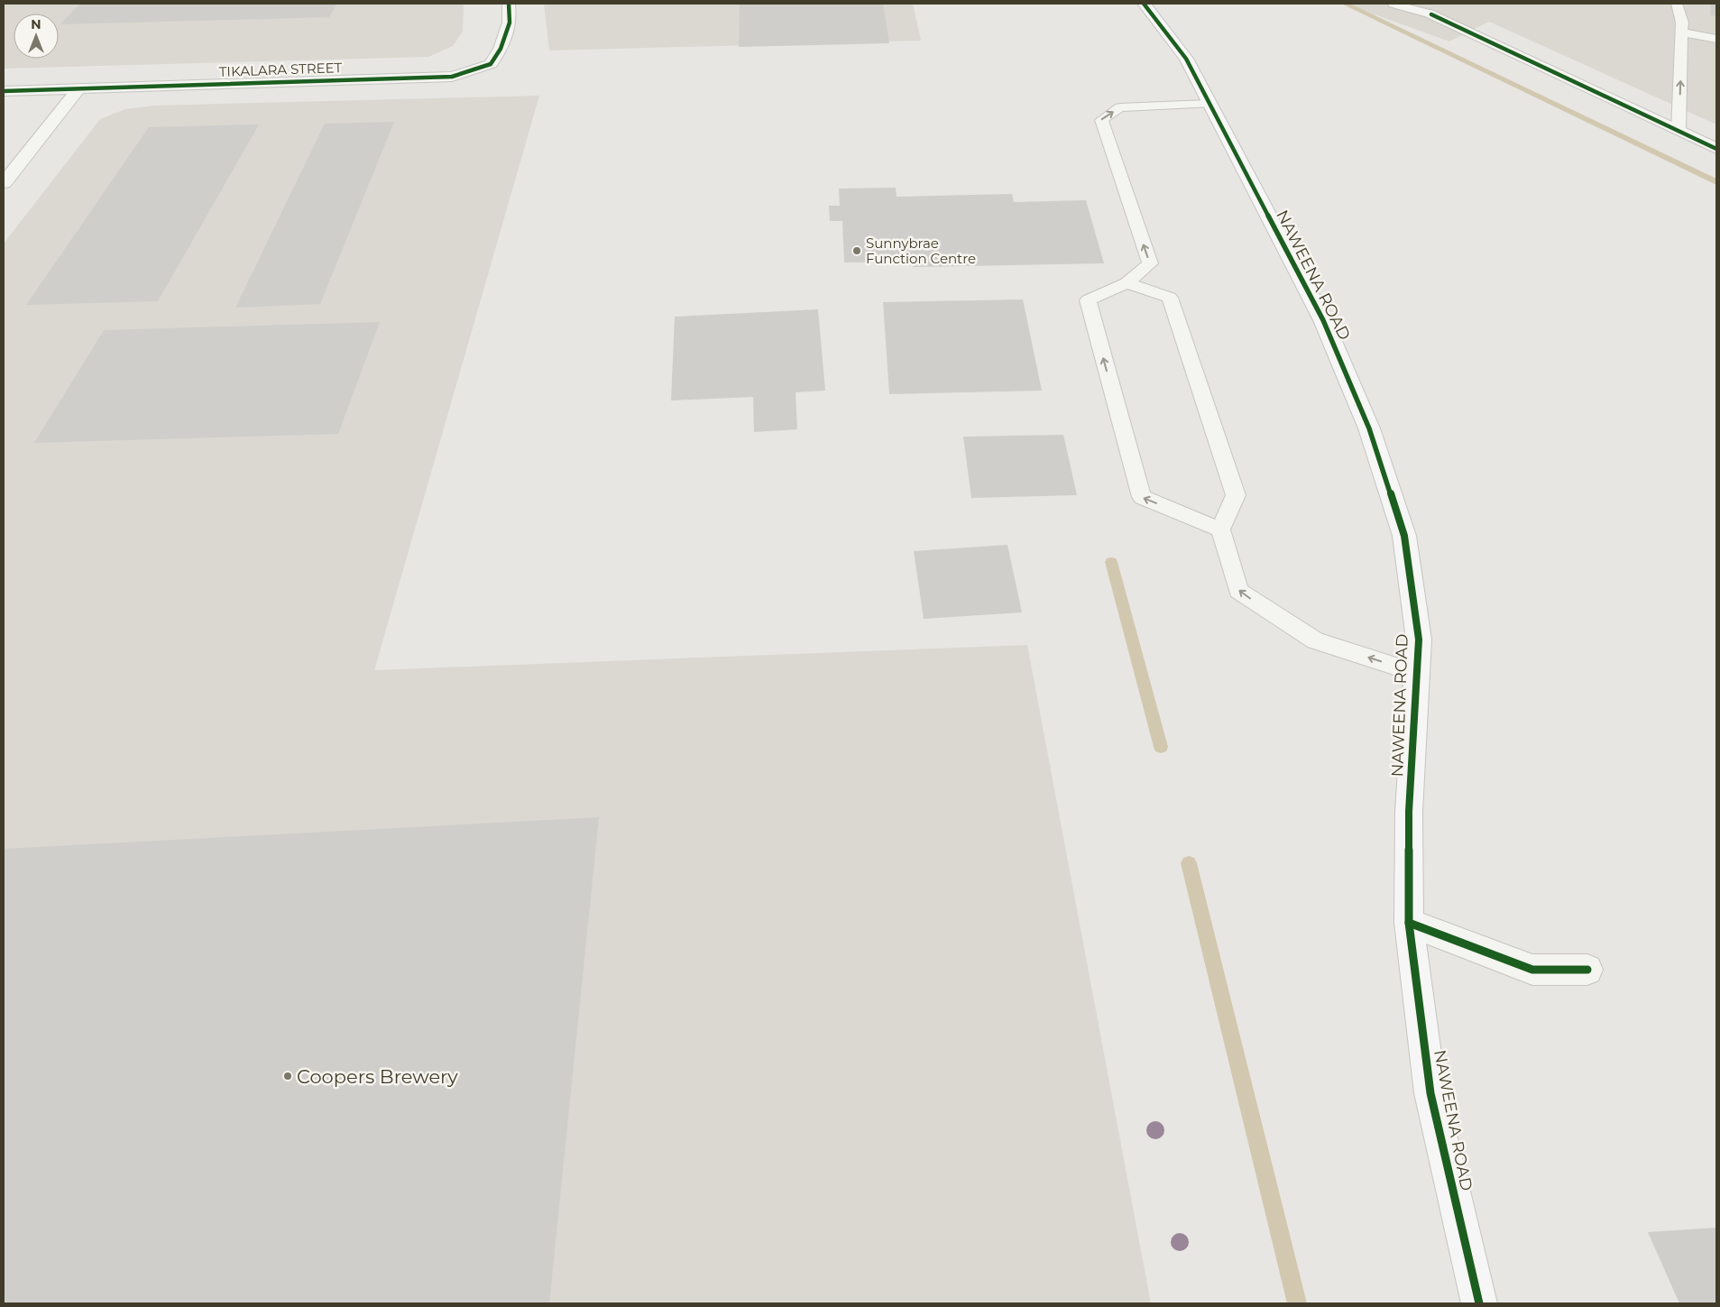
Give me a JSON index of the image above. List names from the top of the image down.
{
  "streets": {
    "street": ["TIKALARA STREET", "NAWEENA ROAD"]
  },
  "places": ["Sunnybrae Function Centre", "Coopers Brewery"],
  "north": "top"
}
